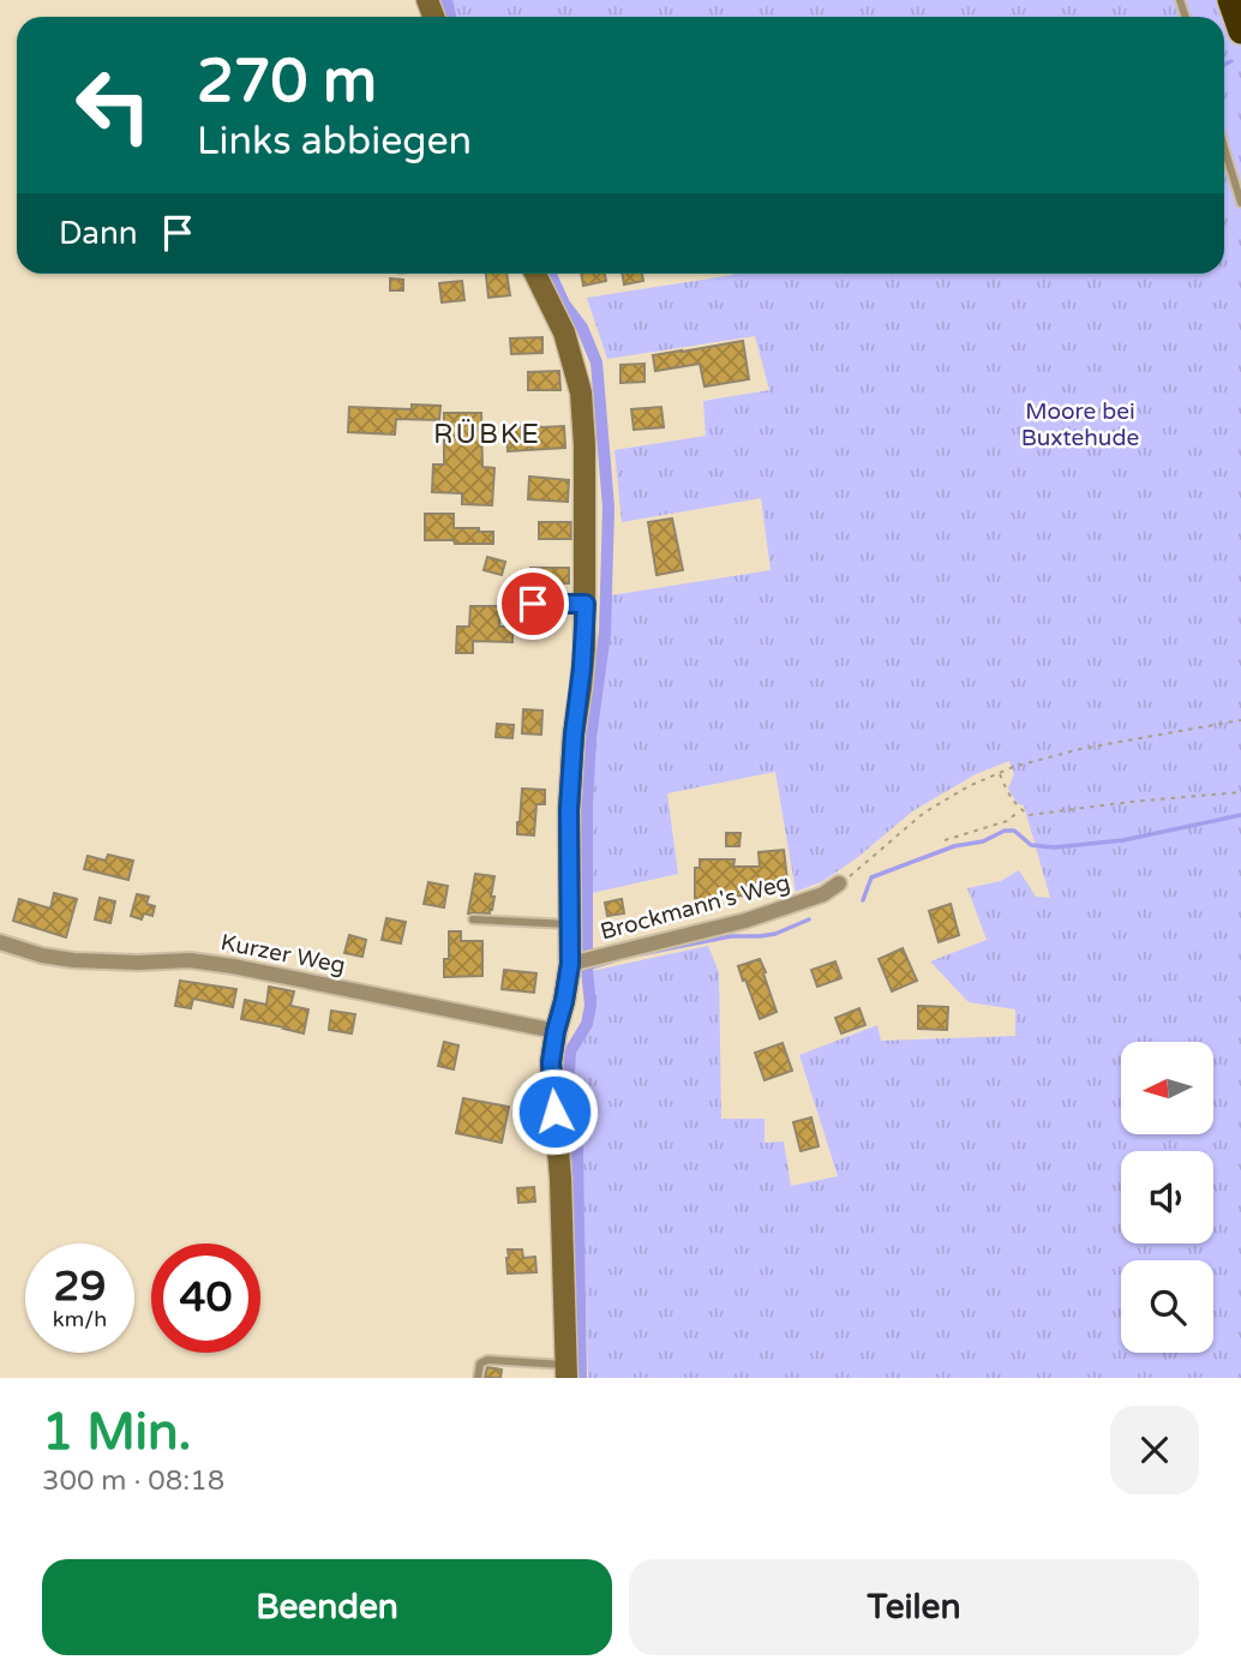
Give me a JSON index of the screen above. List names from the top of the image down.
{
  "streets": {
    "street": ["Brockmann's Weg", "Kurzer Weg"]
  },
  "districts": ["RÜBKE"],
  "parks": ["Moore bei Buxtehude"],
  "north": "left",
  "page": {
    "turn": ["270 m", "Links abbiegen"],
    "then": "Dann",
    "speed": "29 km/h",
    "limit": "40",
    "heading": ["1 Min.", "300 m · 08:18"],
    "buttons": ["Beenden", "Teilen"]
  }
}
